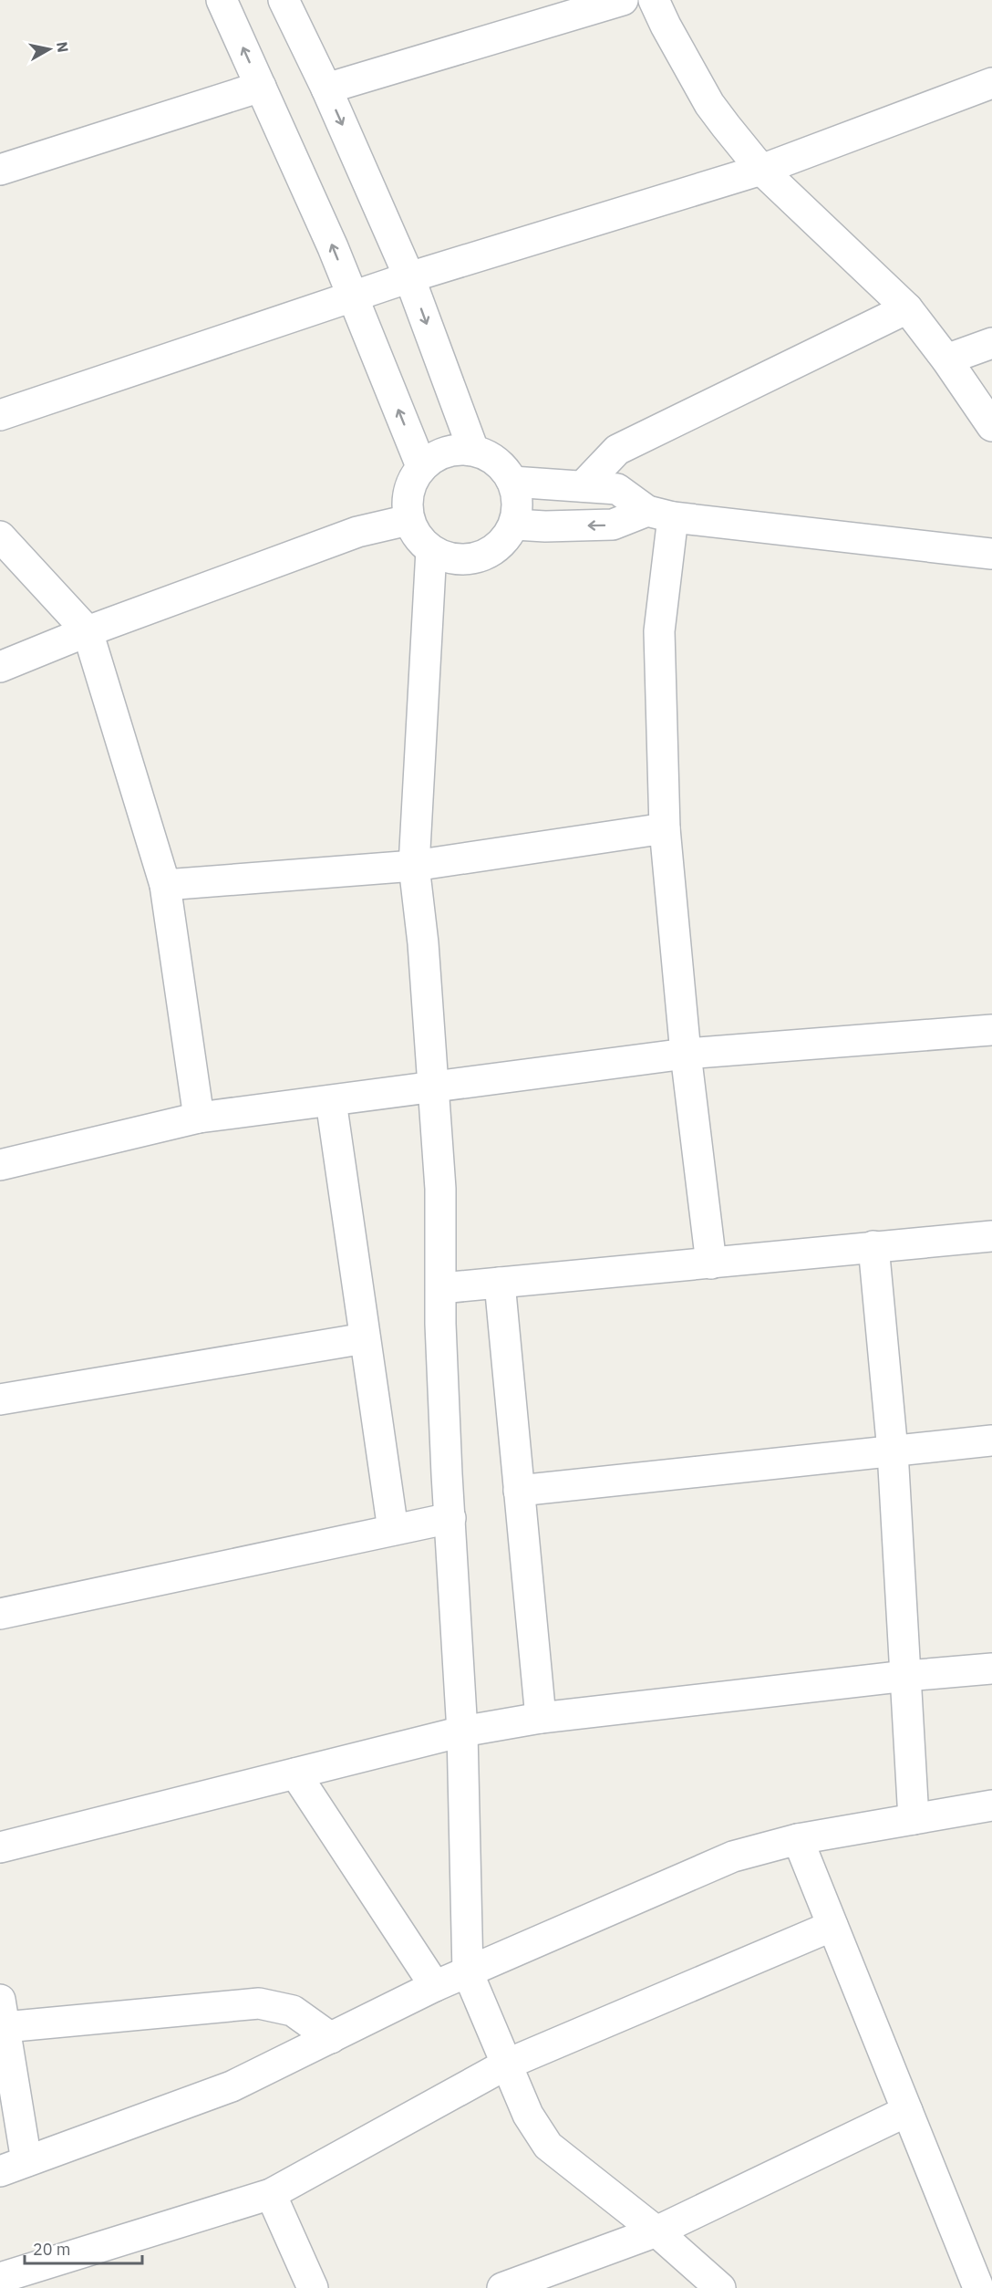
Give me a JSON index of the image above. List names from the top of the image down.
{
  "scale_bar": "20 m",
  "north": "right"
}
